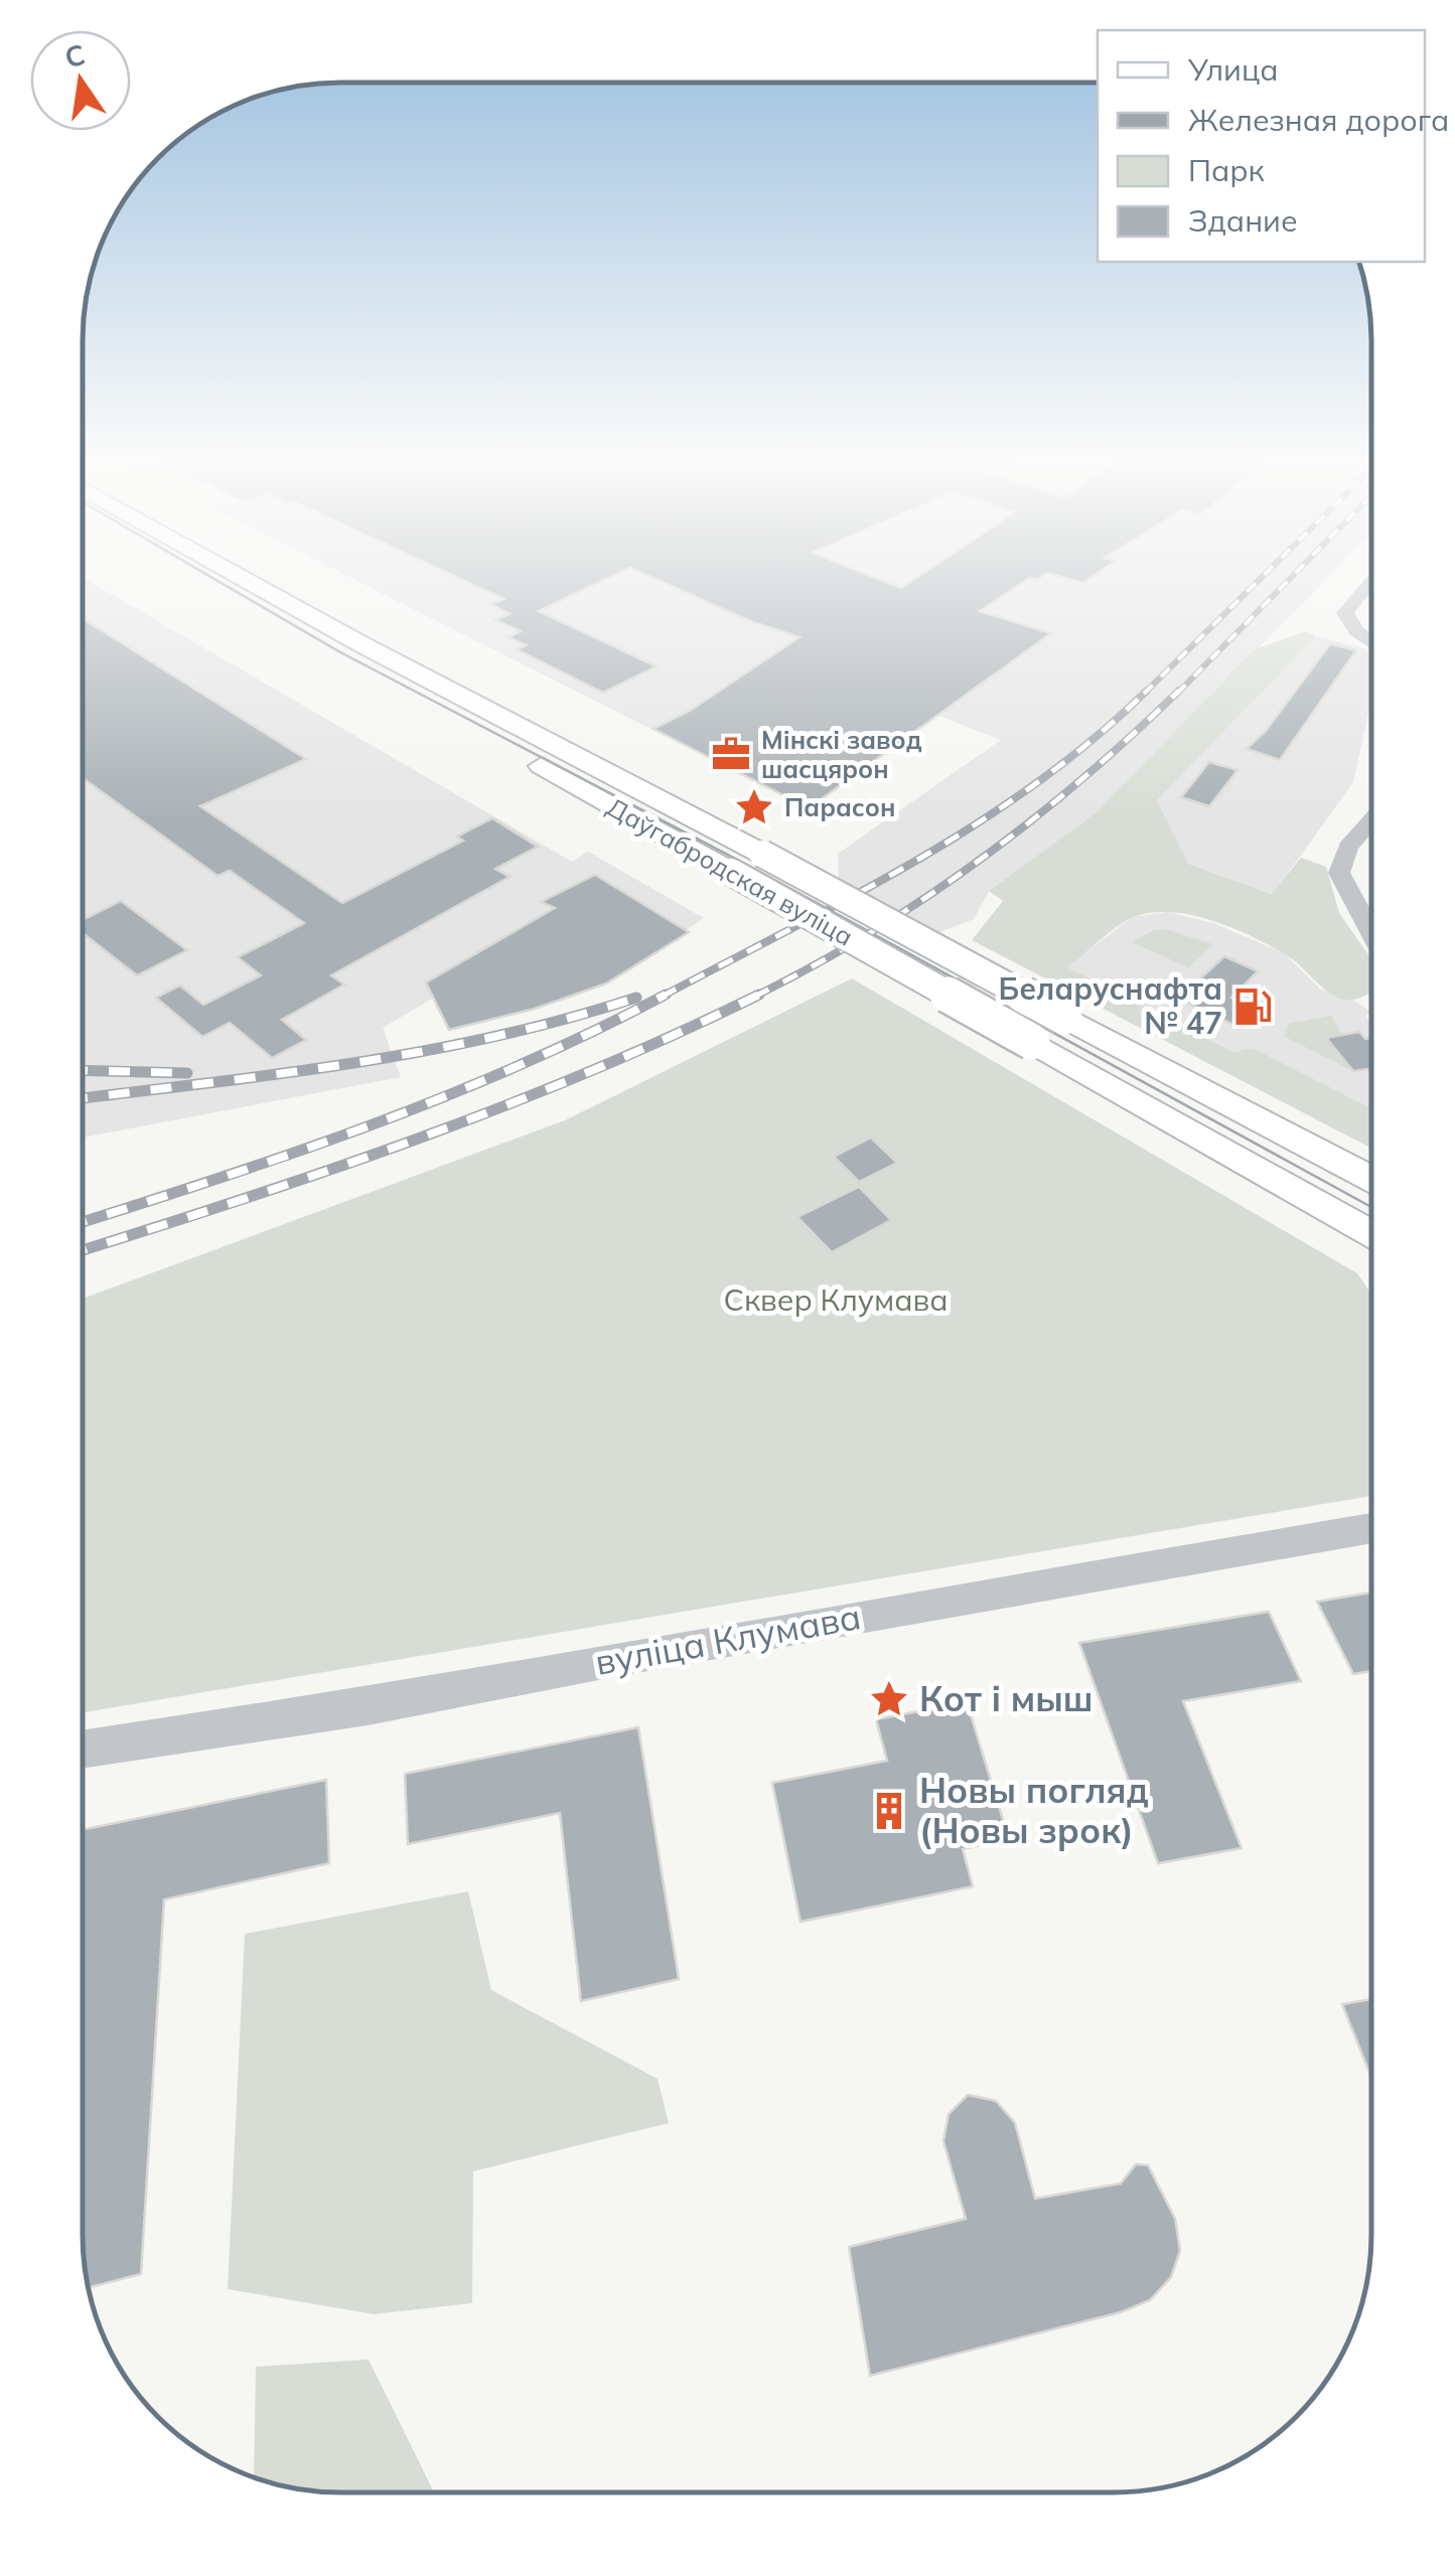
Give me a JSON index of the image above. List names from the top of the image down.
{
  "streets": {
    "main road": ["Даўгабродская вуліца"],
    "street": ["вуліца Клумава"]
  },
  "parks": ["Сквер Клумава"],
  "places": {
    "office": ["Мінскі завод шасцярон"],
    "place": ["Парасон", "Кот і мыш"],
    "fuel station": ["Беларуснафта № 47"],
    "building": ["Новы погляд (Новы зрок)"]
  },
  "legend": [
    "Улица",
    "Железная дорога",
    "Парк",
    "Здание"
  ],
  "north": "top"
}
